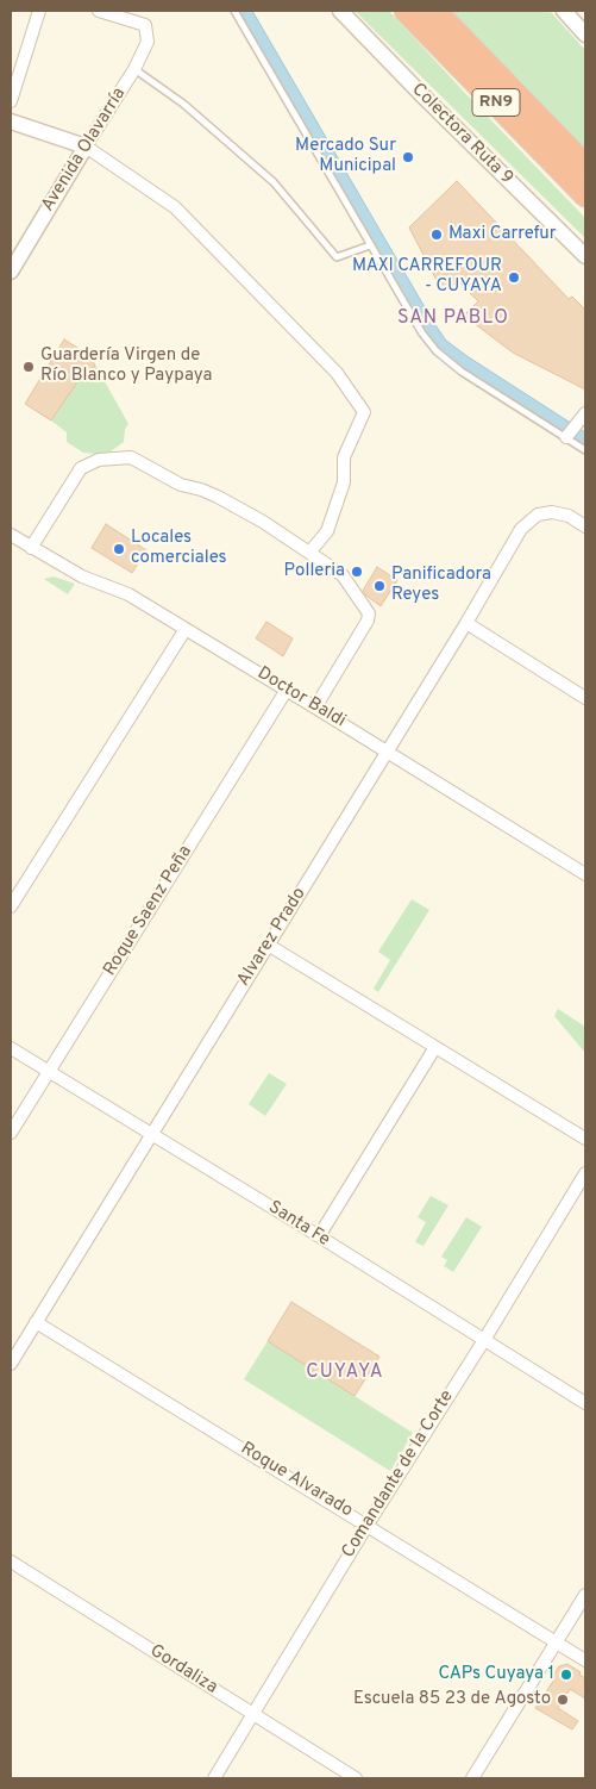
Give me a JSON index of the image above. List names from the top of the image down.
{
  "streets": {
    "highway": ["RN9"],
    "street": [
      "Colectora Ruta 9",
      "Avenida Olavarría",
      "Doctor Baldi",
      "Roque Saenz Peña",
      "Alvarez Prado",
      "Santa Fe",
      "Comandante de la Corte",
      "Roque Alvarado",
      "Gordaliza"
    ]
  },
  "crossings": [
    ["Doctor Baldi", "Roque Saenz Peña"],
    ["Doctor Baldi", "Alvarez Prado"],
    ["Roque Saenz Peña", "Santa Fe"],
    ["Alvarez Prado", "Santa Fe"],
    ["Alvarez Prado", "Roque Alvarado"],
    ["Santa Fe", "Comandante de la Corte"],
    ["Comandante de la Corte", "Roque Alvarado"],
    ["Comandante de la Corte", "Gordaliza"]
  ],
  "districts": ["SAN PABLO", "CUYAYA"],
  "places": [
    "Mercado Sur Municipal",
    "Maxi Carrefur",
    "MAXI CARREFOUR - CUYAYA",
    "Guardería Virgen de Río Blanco y Paypaya",
    "Locales comerciales",
    "Polleria",
    "Panificadora Reyes",
    "CAPs Cuyaya 1",
    "Escuela 85 23 de Agosto"
  ]
}
